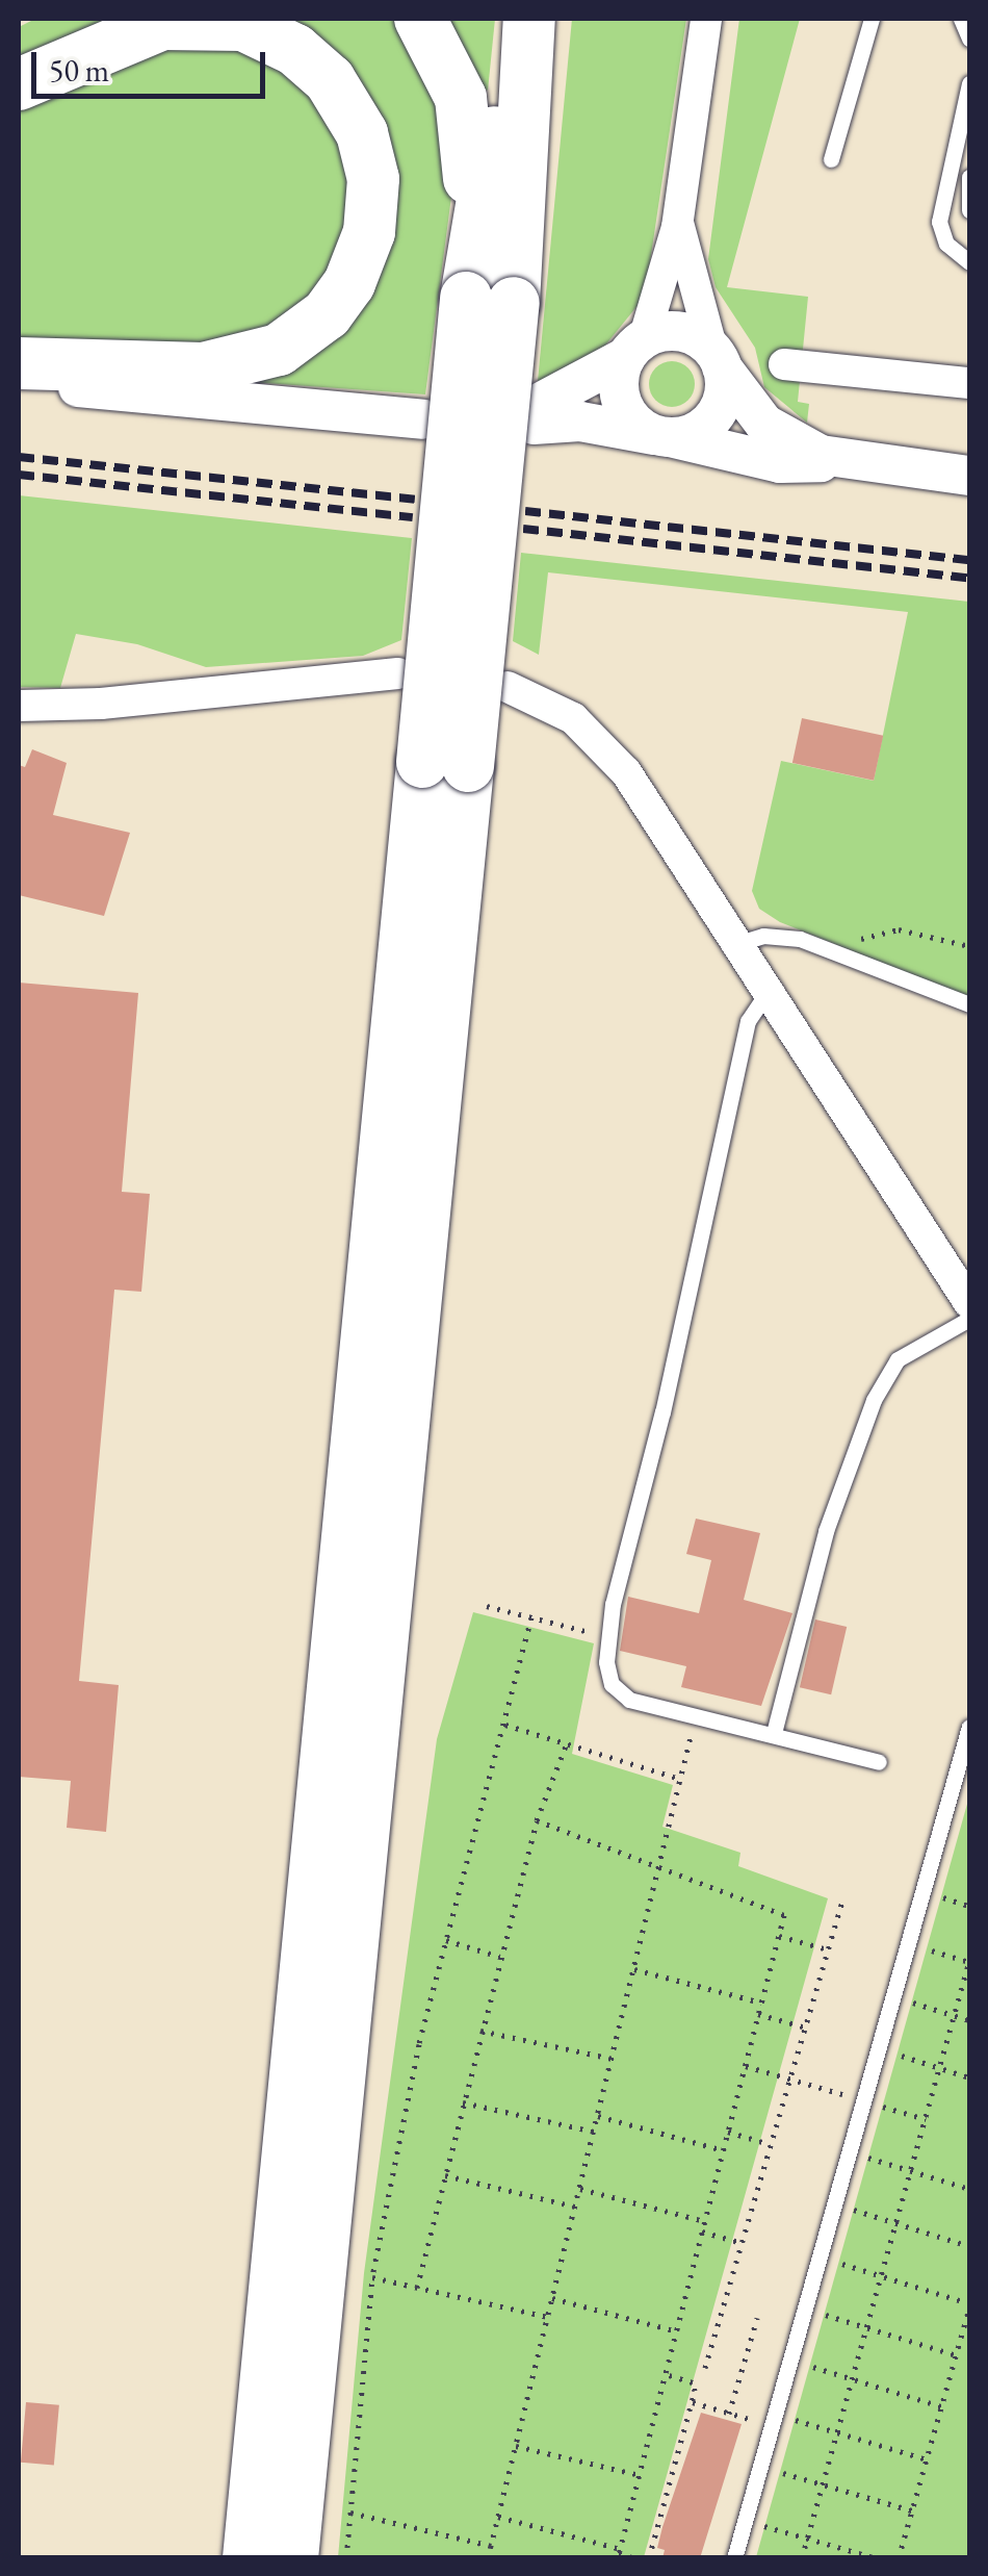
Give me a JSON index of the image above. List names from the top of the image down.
{
  "scale_bar": "50 m"
}
